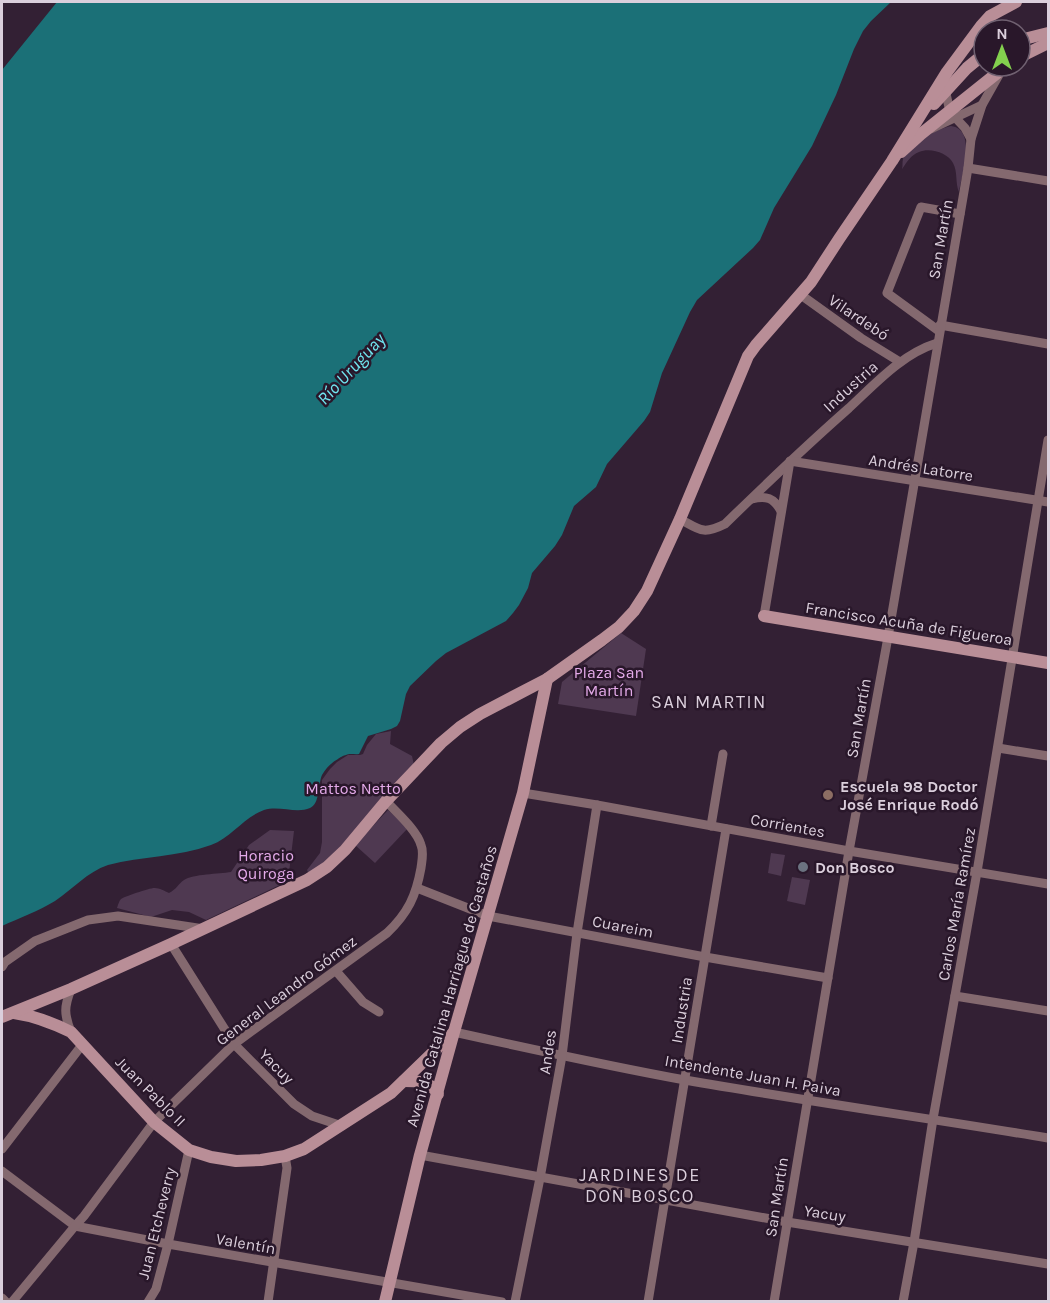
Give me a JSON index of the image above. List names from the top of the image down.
{
  "streets": {
    "street": [
      "San Martín",
      "Vilardebó",
      "Industria",
      "Andrés Latorre",
      "Francisco Acuña de Figueroa",
      "Corrientes",
      "Carlos María Ramírez",
      "Cuareim",
      "Avenida Catalina Harriague de Castaños",
      "General Leandro Gómez",
      "Andes",
      "Yacuy",
      "Intendente Juan H. Paiva",
      "Juan Pablo II",
      "Juan Etcheverry",
      "Valentín"
    ]
  },
  "crossings": [
    ["San Martín", "Industria"],
    ["San Martín", "Andrés Latorre"],
    ["San Martín", "Francisco Acuña de Figueroa"],
    ["San Martín", "Corrientes"],
    ["San Martín", "Cuareim"],
    ["San Martín", "Yacuy"],
    ["San Martín", "Intendente Juan H. Paiva"],
    ["Vilardebó", "Industria"],
    ["Industria", "Andrés Latorre"],
    ["Industria", "Corrientes"],
    ["Industria", "Cuareim"],
    ["Industria", "Yacuy"],
    ["Industria", "Intendente Juan H. Paiva"],
    ["Andrés Latorre", "Carlos María Ramírez"],
    ["Francisco Acuña de Figueroa", "Carlos María Ramírez"],
    ["Corrientes", "Carlos María Ramírez"],
    ["Corrientes", "Avenida Catalina Harriague de Castaños"],
    ["Corrientes", "Andes"],
    ["Carlos María Ramírez", "Yacuy"],
    ["Carlos María Ramírez", "Intendente Juan H. Paiva"],
    ["Cuareim", "Avenida Catalina Harriague de Castaños"],
    ["Cuareim", "General Leandro Gómez"],
    ["Cuareim", "Andes"],
    ["Avenida Catalina Harriague de Castaños", "Yacuy"],
    ["Avenida Catalina Harriague de Castaños", "Intendente Juan H. Paiva"],
    ["Avenida Catalina Harriague de Castaños", "Juan Pablo II"],
    ["Avenida Catalina Harriague de Castaños", "Valentín"],
    ["General Leandro Gómez", "Yacuy"],
    ["General Leandro Gómez", "Juan Pablo II"],
    ["General Leandro Gómez", "Valentín"],
    ["Andes", "Yacuy"],
    ["Andes", "Intendente Juan H. Paiva"],
    ["Yacuy", "Juan Pablo II"],
    ["Intendente Juan H. Paiva", "Juan Pablo II"],
    ["Juan Pablo II", "Juan Etcheverry"],
    ["Juan Etcheverry", "Valentín"]
  ],
  "districts": ["SAN MARTIN", "JARDINES DE DON BOSCO"],
  "water": ["Río Uruguay"],
  "parks": ["Plaza San Martín", "Mattos Netto", "Horacio Quiroga"],
  "places": ["Escuela 98 Doctor José Enrique Rodó", "Don Bosco"],
  "north": "top"
}
